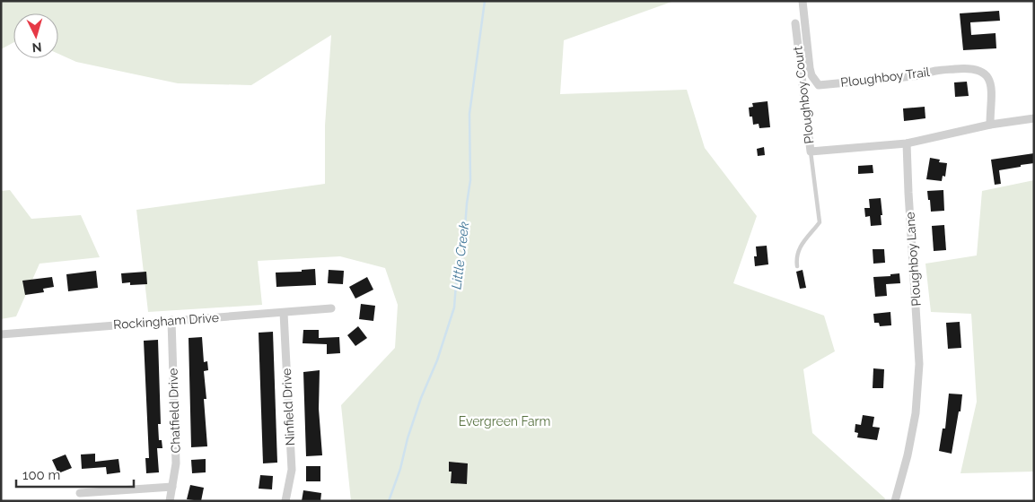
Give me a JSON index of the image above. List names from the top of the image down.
{
  "streets": {
    "street": [
      "Ploughboy Trail",
      "Ploughboy Court",
      "Ploughboy Lane",
      "Rockingham Drive",
      "Ninfield Drive",
      "Chatfield Drive"
    ]
  },
  "crossings": [
    ["Ploughboy Court", "Ploughboy Lane"],
    ["Rockingham Drive", "Ninfield Drive"],
    ["Rockingham Drive", "Chatfield Drive"]
  ],
  "water": ["Little Creek"],
  "parks": ["Evergreen Farm"],
  "scale_bar": "100 m",
  "north": "bottom"
}
